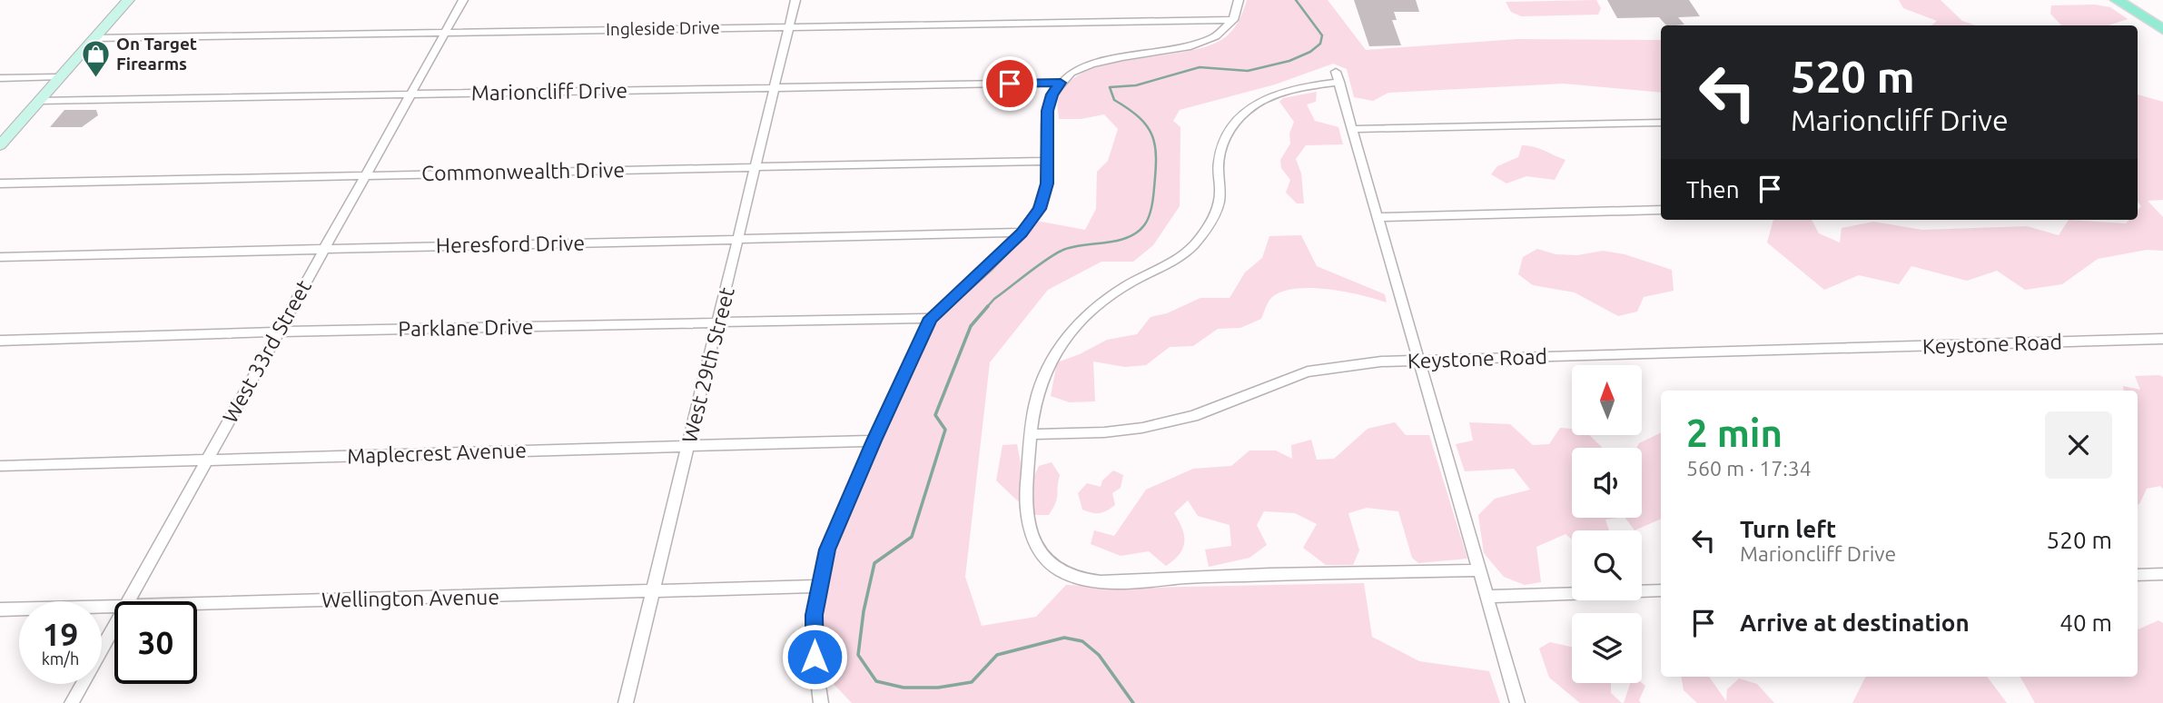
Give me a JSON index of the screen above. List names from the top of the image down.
{
  "streets": {
    "street": [
      "Ingleside Drive",
      "Marioncliff Drive",
      "Commonwealth Drive",
      "Heresford Drive",
      "Parklane Drive",
      "Keystone Road",
      "West 33rd Street",
      "West 29th Street",
      "Maplecrest Avenue",
      "Wellington Avenue"
    ]
  },
  "crossings": [
    ["Ingleside Drive", "West 33rd Street"],
    ["Ingleside Drive", "West 29th Street"],
    ["Marioncliff Drive", "West 33rd Street"],
    ["Marioncliff Drive", "West 29th Street"],
    ["Commonwealth Drive", "West 33rd Street"],
    ["Commonwealth Drive", "West 29th Street"],
    ["Heresford Drive", "West 33rd Street"],
    ["Heresford Drive", "West 29th Street"],
    ["Parklane Drive", "West 33rd Street"],
    ["Parklane Drive", "West 29th Street"],
    ["West 33rd Street", "Maplecrest Avenue"],
    ["West 29th Street", "Maplecrest Avenue"],
    ["West 29th Street", "Wellington Avenue"]
  ],
  "places": {
    "shop": ["On Target Firearms"]
  },
  "north": "top",
  "page": {
    "turn": ["520 m", "Marioncliff Drive"],
    "then": "Then",
    "heading": ["2 min", "560 m · 17:34"],
    "list": [
      {
        "name": "Turn left",
        "note": "Marioncliff Drive",
        "value": "520 m"
      },
      {
        "name": "Arrive at destination",
        "value": "40 m"
      }
    ],
    "speed": "19 km/h",
    "limit": "30"
  }
}
